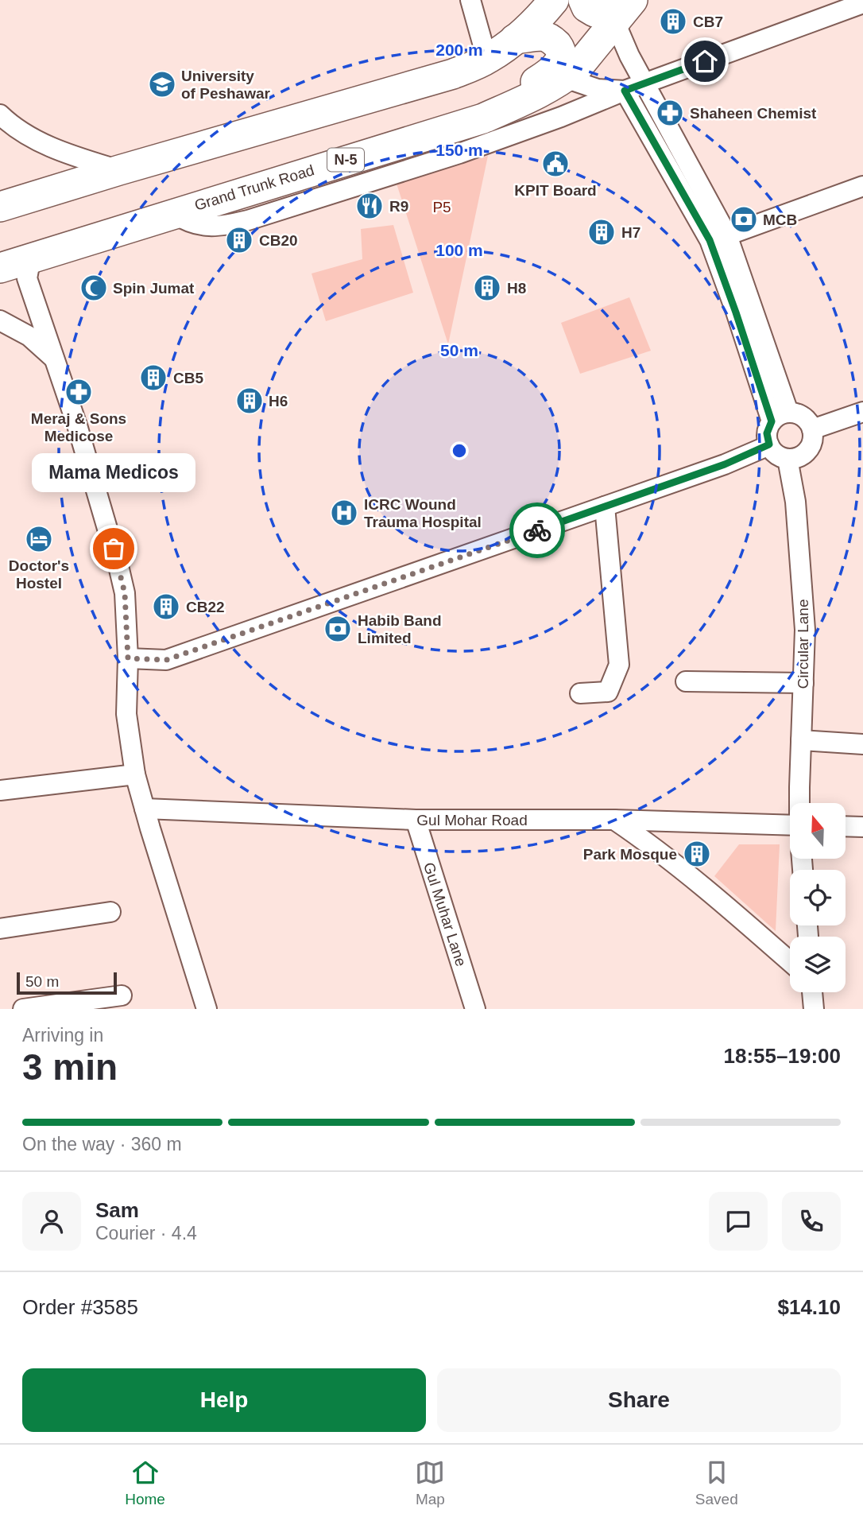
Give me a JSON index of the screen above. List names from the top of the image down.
{
  "streets": {
    "highway": ["N-5", "Grand Trunk Road"],
    "street": ["Circular Lane", "Gul Mohar Road", "Gul Muhar Lane"]
  },
  "crossings": [
    ["Gul Mohar Road", "Gul Muhar Lane"]
  ],
  "parks": ["P5"],
  "places": {
    "building": [
      "CB7",
      "H7",
      "CB20",
      "H8",
      "CB5",
      "H6",
      "CB22",
      "Park Mosque"
    ],
    "school or university": ["University of Peshawar"],
    "pharmacy": ["Shaheen Chemist", "Meraj & Sons Medicose"],
    "public building": ["KPIT Board"],
    "restaurant": ["R9"],
    "bank": ["MCB", "Habib Band Limited"],
    "mosque": ["Spin Jumat"],
    "hospital": ["ICRC Wound Trauma Hospital"],
    "hotel": ["Doctor's Hostel"],
    "other": ["Mama Medicos"]
  },
  "scale_bar": "50 m",
  "north": "top",
  "page": {
    "bubble": "Mama Medicos",
    "scale": "50 m",
    "heading": ["3 min", "Arriving in", "18:55–19:00"],
    "panel": [
      "Sam",
      "Courier · 4.4",
      "Order #3585",
      "$14.10"
    ],
    "bar": "On the way · 360 m",
    "buttons": ["Help", "Share"],
    "tabs": ["Home", "Map", "Saved"]
  },
  "rings": [
    "200 m",
    "150 m",
    "100 m",
    "50 m"
  ]
}
